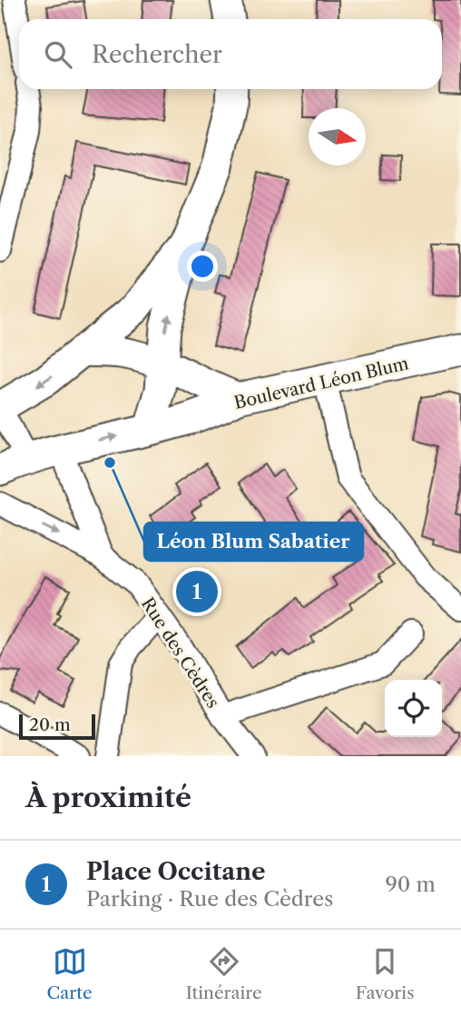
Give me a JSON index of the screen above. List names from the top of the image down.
{
  "streets": {
    "street": ["Boulevard Léon Blum", "Rue des Cèdres"]
  },
  "places": ["Léon Blum Sabatier"],
  "scale_bar": "20 m",
  "north": "right",
  "page": {
    "search": "Rechercher",
    "pins": "1",
    "scale": "20 m",
    "heading": "À proximité",
    "list": [
      {
        "mark": "1",
        "name": "Place Occitane",
        "note": "Parking · Rue des Cèdres",
        "value": "90 m"
      }
    ],
    "nav": ["Carte", "Itinéraire", "Favoris"]
  }
}
